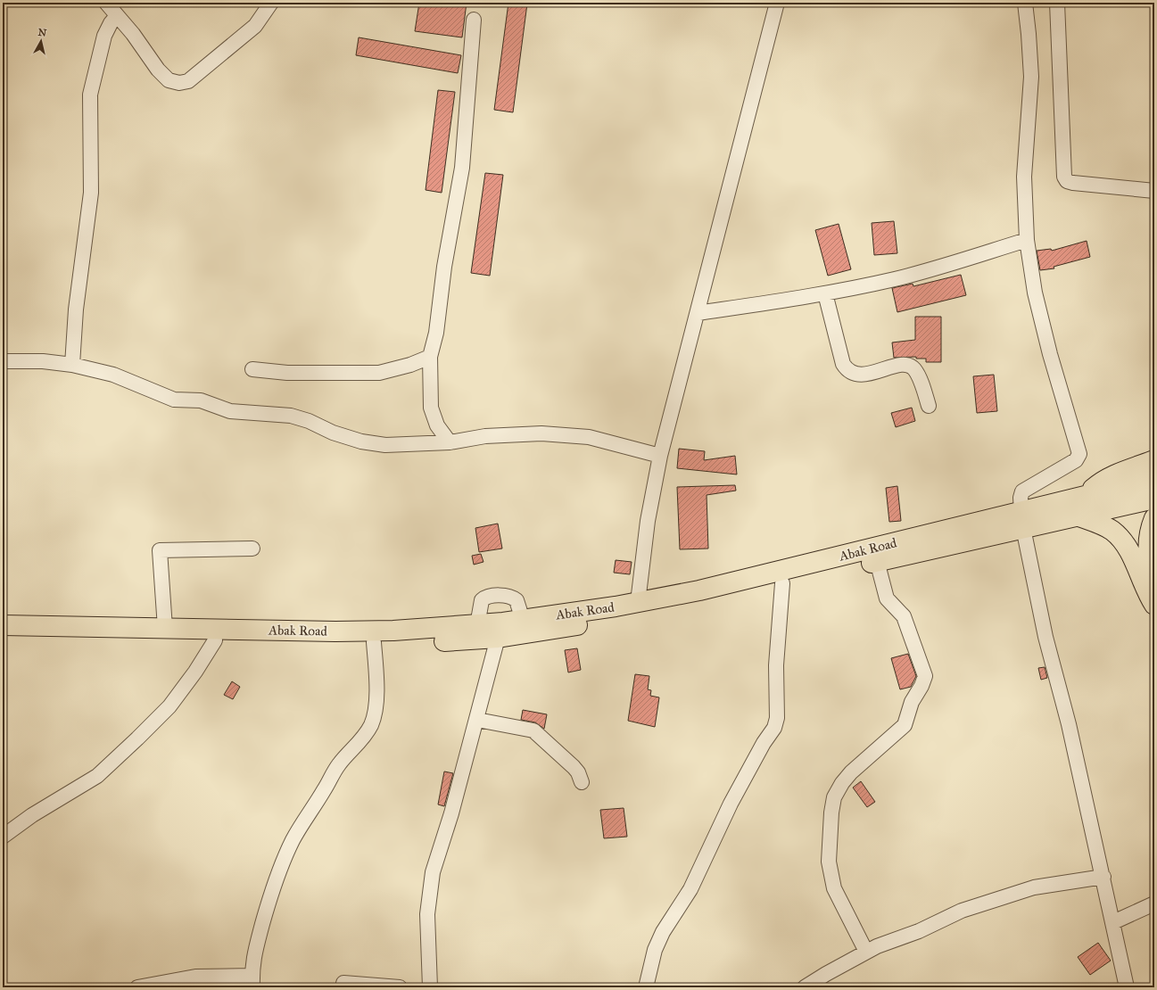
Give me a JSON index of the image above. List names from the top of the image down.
{
  "streets": {
    "highway": ["Abak Road"]
  },
  "north": "top"
}
